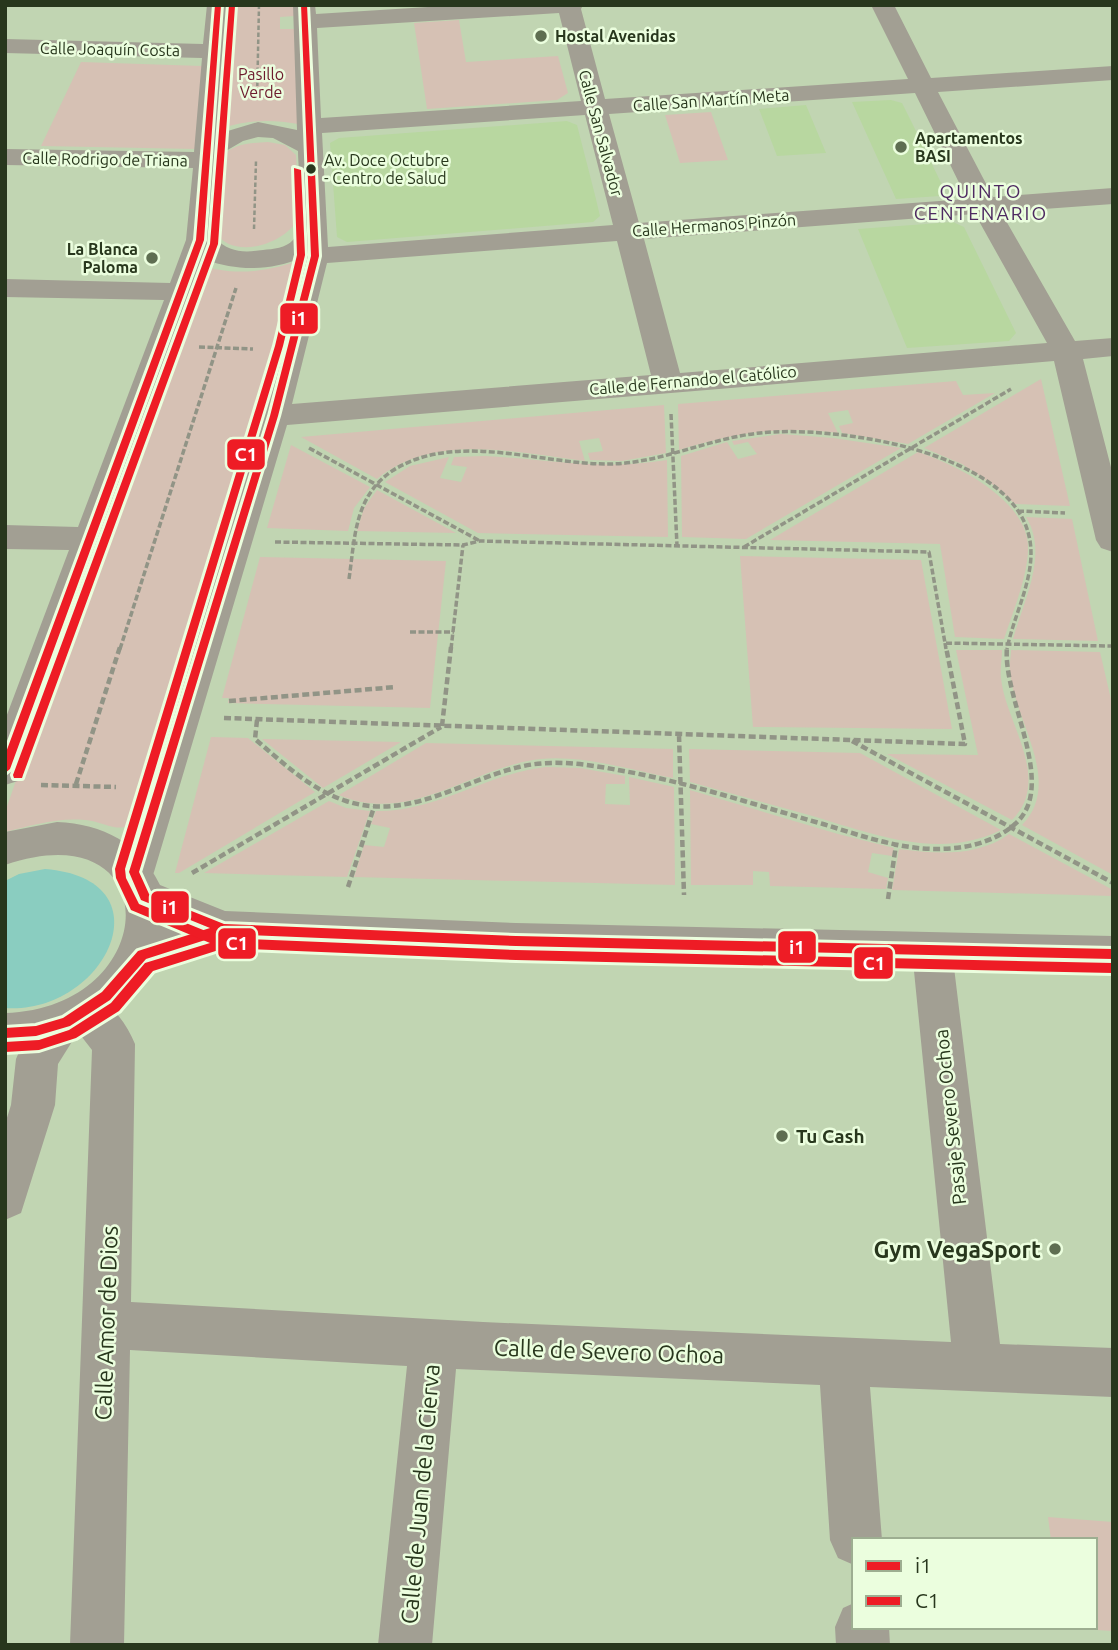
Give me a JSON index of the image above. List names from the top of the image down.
{
  "streets": {
    "street": [
      "Calle Joaquín Costa",
      "Calle San Martín Meta",
      "Calle San Salvador",
      "Calle Rodrigo de Triana",
      "Calle Hermanos Pinzón",
      "Calle de Fernando el Católico",
      "Pasaje Severo Ochoa",
      "Calle Amor de Dios",
      "Calle de Severo Ochoa",
      "Calle de Juan de la Cierva"
    ]
  },
  "crossings": [
    ["Calle San Martín Meta", "Calle San Salvador"],
    ["Calle San Salvador", "Calle Hermanos Pinzón"],
    ["Calle San Salvador", "Calle de Fernando el Católico"],
    ["Pasaje Severo Ochoa", "Calle de Severo Ochoa"],
    ["Calle Amor de Dios", "Calle de Severo Ochoa"],
    ["Calle de Severo Ochoa", "Calle de Juan de la Cierva"]
  ],
  "districts": ["QUINTO CENTENARIO"],
  "parks": ["Pasillo Verde"],
  "places": [
    "Hostal Avenidas",
    "Apartamentos BASI",
    "Av. Doce Octubre - Centro de Salud",
    "La Blanca Paloma",
    "Tu Cash",
    "Gym VegaSport"
  ],
  "lines": ["transit line i1", "transit line C1"],
  "legend": ["i1", "C1"]
}
